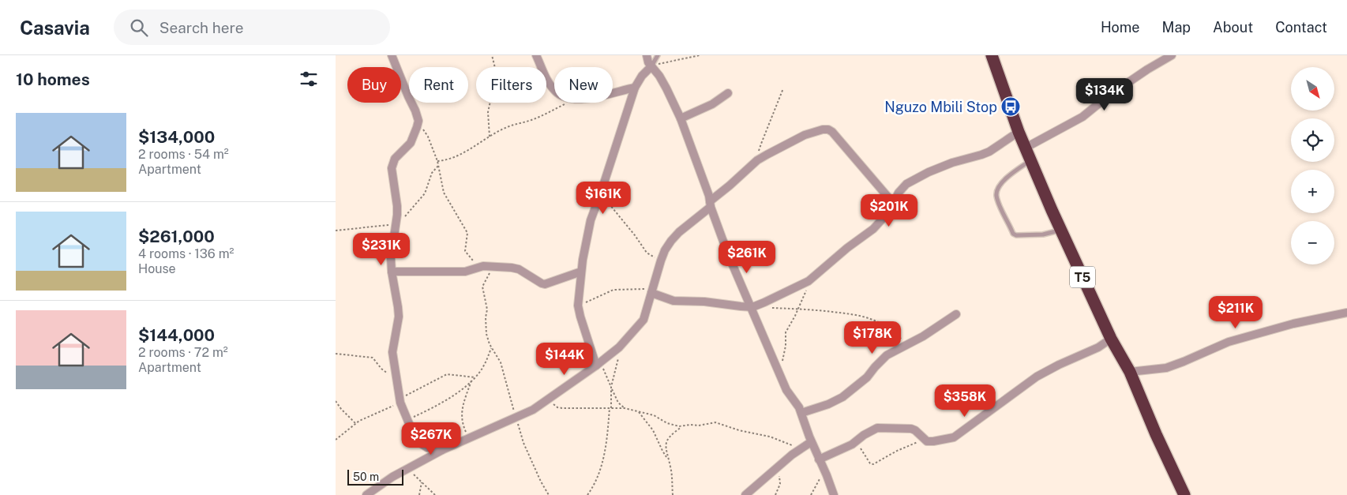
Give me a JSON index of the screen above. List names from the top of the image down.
{
  "streets": {
    "highway": ["T5"]
  },
  "places": {
    "bus stop": ["Nguzo Mbili Stop"]
  },
  "scale_bar": "50 m",
  "north": "bottom right",
  "page": {
    "header": "Casavia",
    "search": "Search here",
    "nav": [
      "Home",
      "Map",
      "About",
      "Contact"
    ],
    "heading": "10 homes",
    "map_buttons": ["+", "−"],
    "chip": [
      "Buy",
      "Rent",
      "Filters",
      "New"
    ],
    "price": [
      "$134K",
      "$161K",
      "$201K",
      "$231K",
      "$261K",
      "$211K",
      "$178K",
      "$144K",
      "$358K",
      "$267K"
    ],
    "list": [
      {
        "name": "$134,000",
        "note": "2 rooms · 54 m² · Apartment"
      },
      {
        "name": "$261,000",
        "note": "4 rooms · 136 m² · House"
      },
      {
        "name": "$144,000",
        "note": "2 rooms · 72 m² · Apartment"
      }
    ],
    "scale": "50 m"
  }
}
